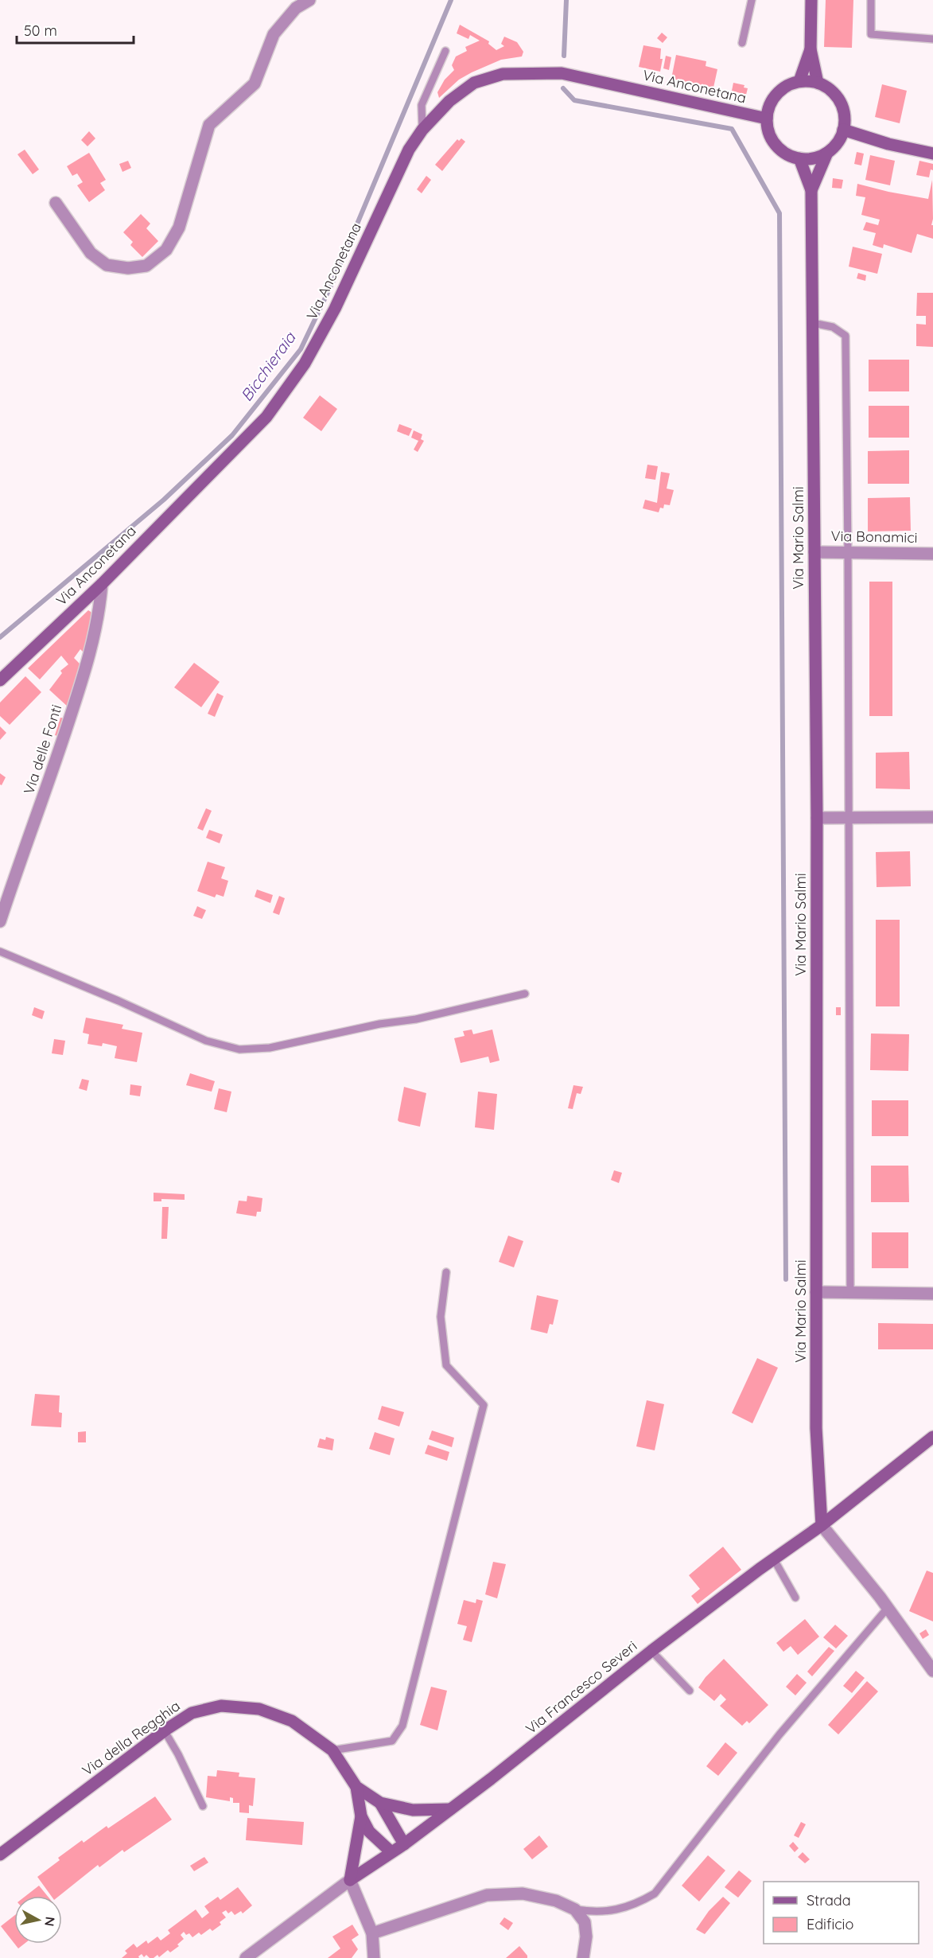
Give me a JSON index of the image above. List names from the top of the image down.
{
  "streets": {
    "street": [
      "Via Anconetana",
      "Via Bonamici",
      "Via Mario Salmi",
      "Via delle Fonti",
      "Via Francesco Severi",
      "Via della Regghia"
    ]
  },
  "crossings": [
    ["Via Anconetana", "Via Mario Salmi"],
    ["Via Anconetana", "Via delle Fonti"],
    ["Via Bonamici", "Via Mario Salmi"],
    ["Via Mario Salmi", "Via Francesco Severi"],
    ["Via Francesco Severi", "Via della Regghia"]
  ],
  "water": ["Bicchieraia"],
  "legend": ["Strada", "Edificio"],
  "scale_bar": "50 m",
  "north": "right"
}
